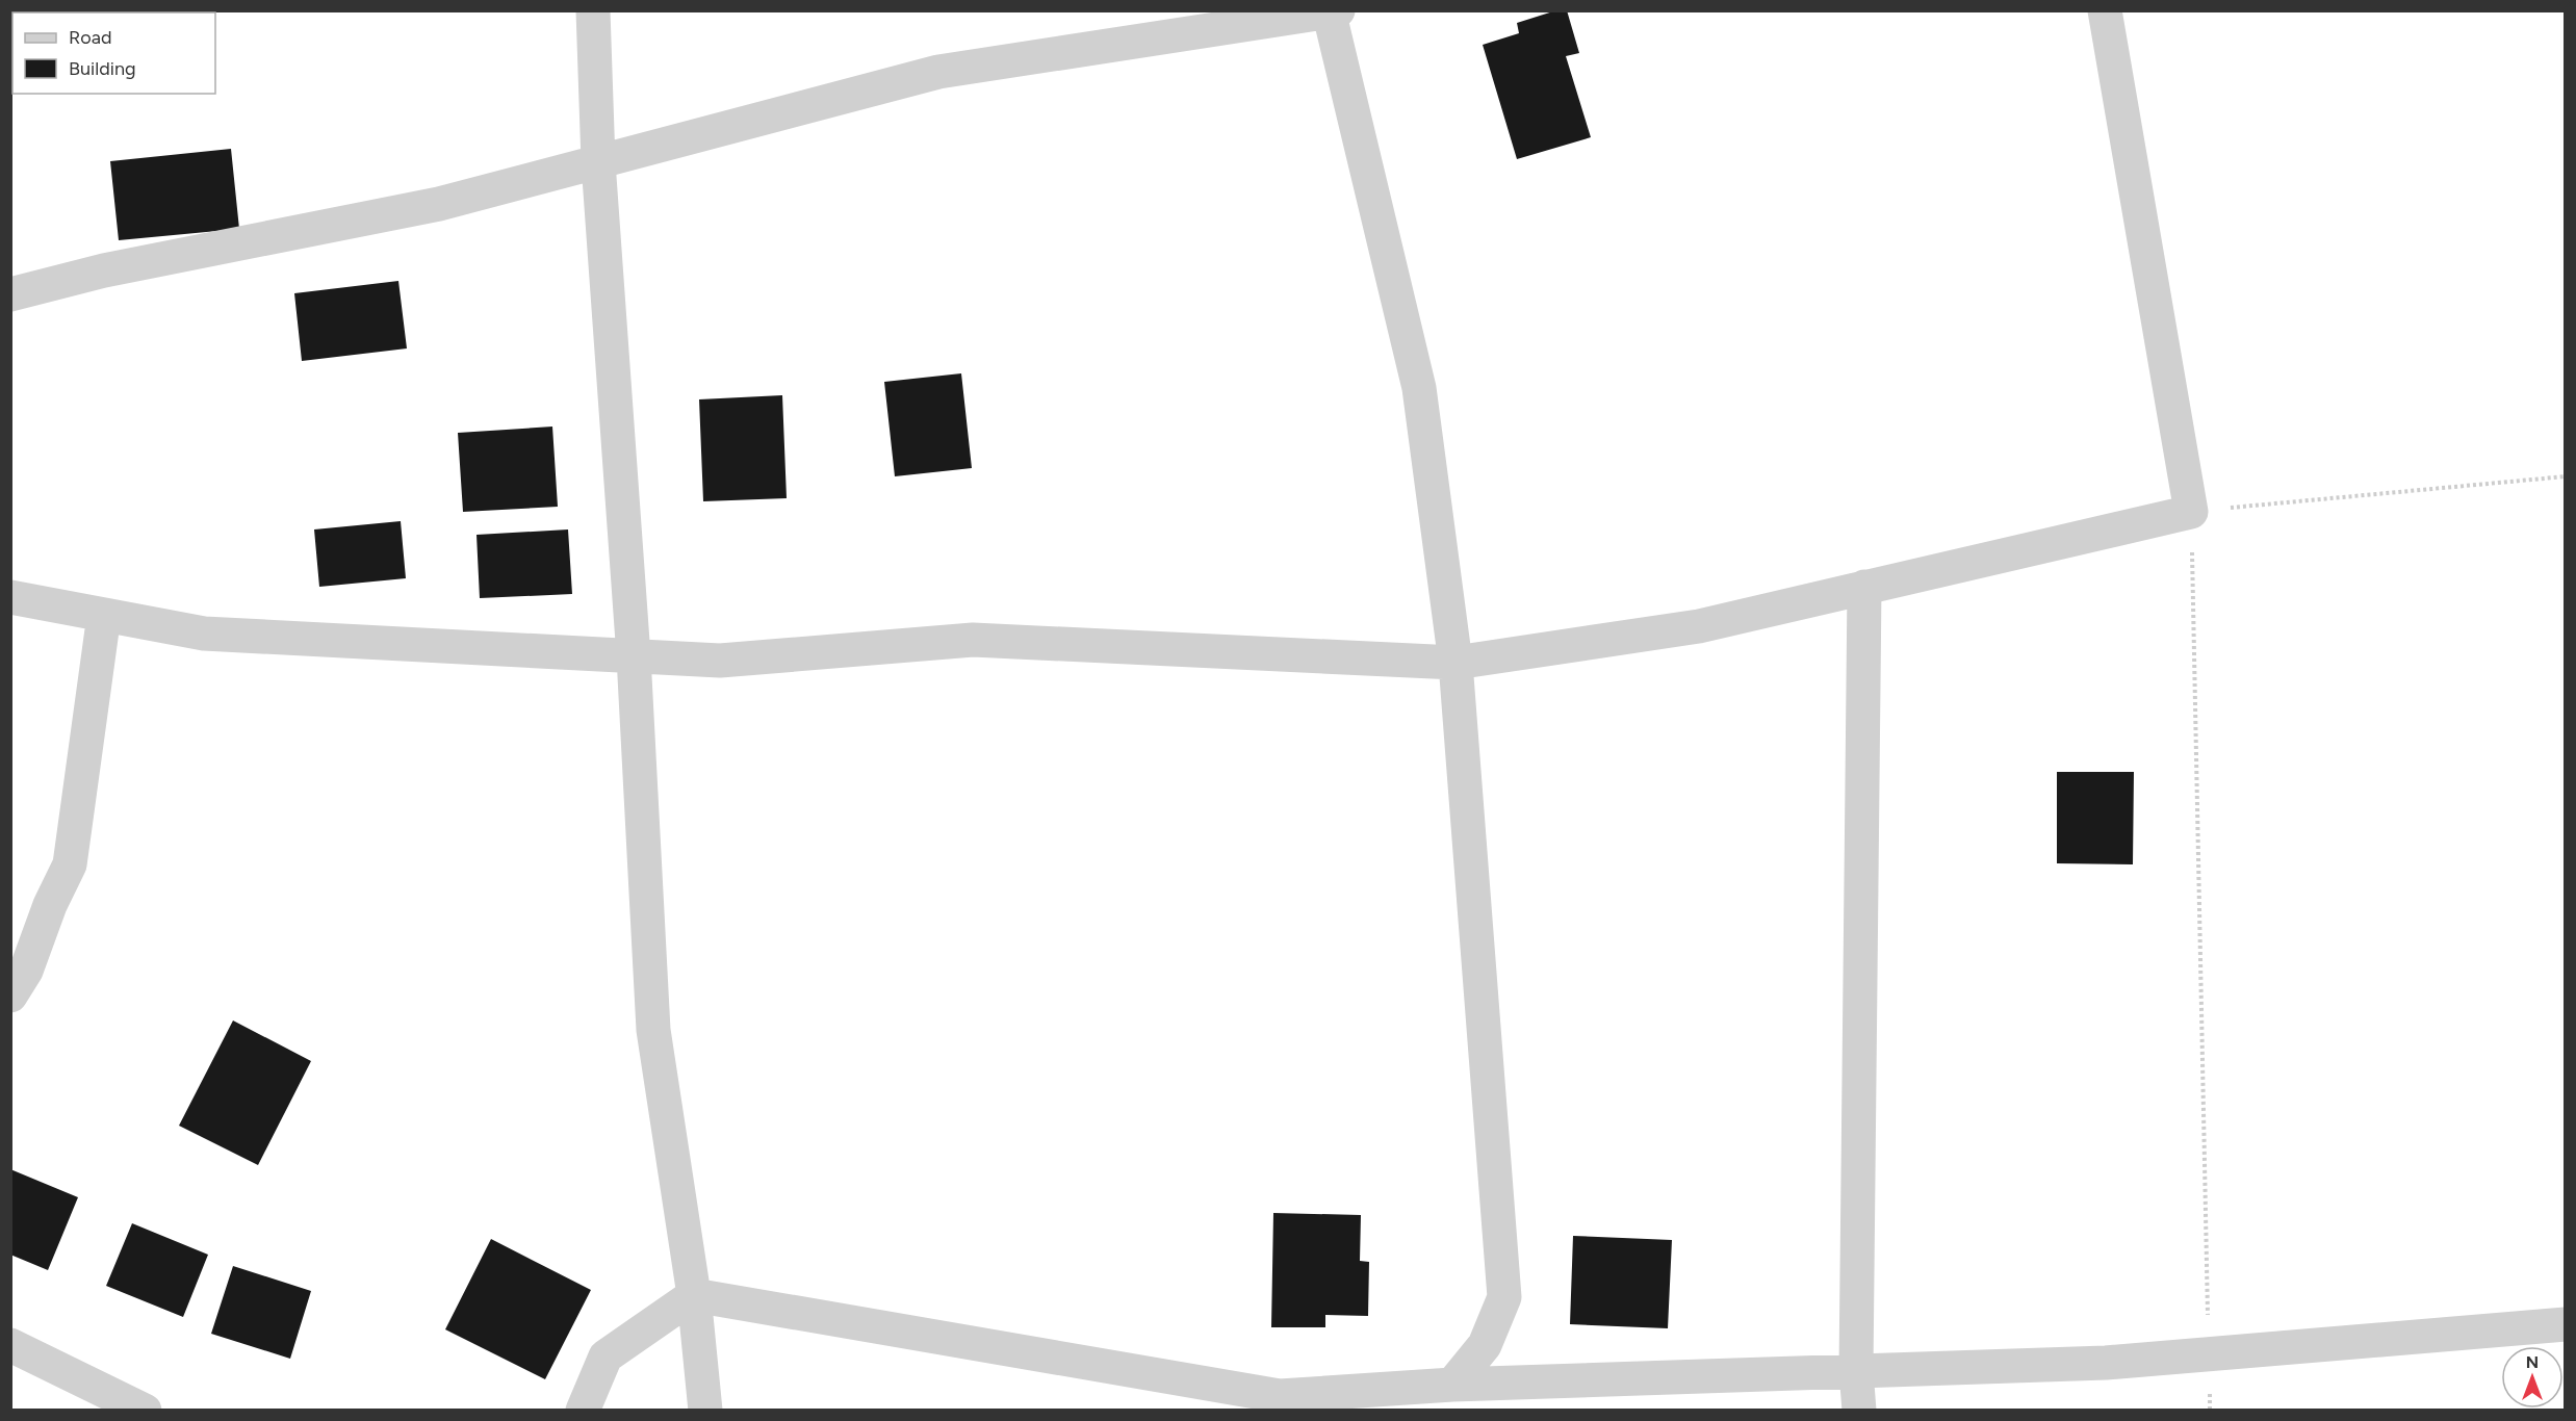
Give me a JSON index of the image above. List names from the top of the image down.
{
  "legend": ["Road", "Building"],
  "north": "top"
}
